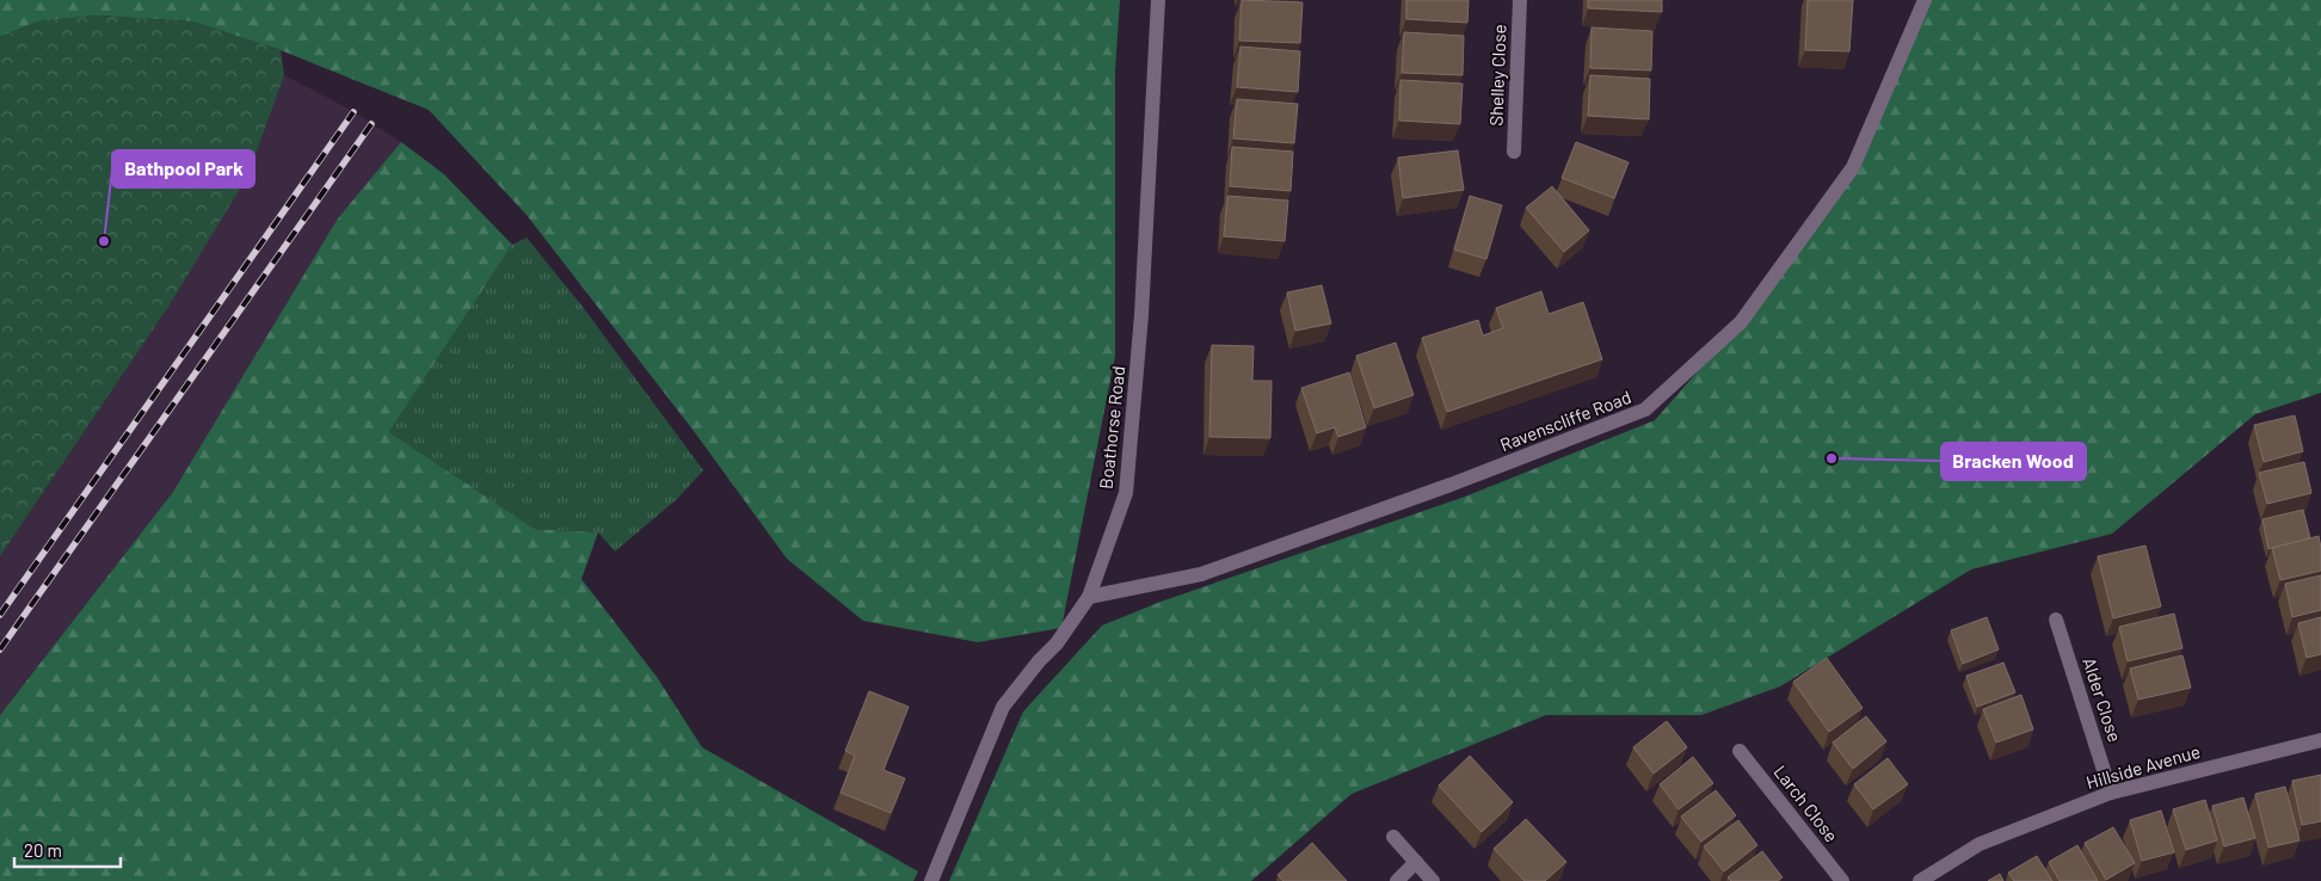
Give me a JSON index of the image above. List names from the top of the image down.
{
  "streets": {
    "street": [
      "Shelley Close",
      "Ravenscliffe Road",
      "Boathorse Road",
      "Alder Close",
      "Hillside Avenue",
      "Larch Close"
    ]
  },
  "crossings": [
    ["Ravenscliffe Road", "Boathorse Road"],
    ["Alder Close", "Hillside Avenue"]
  ],
  "places": ["Bathpool Park", "Bracken Wood"],
  "scale_bar": "20 m"
}
